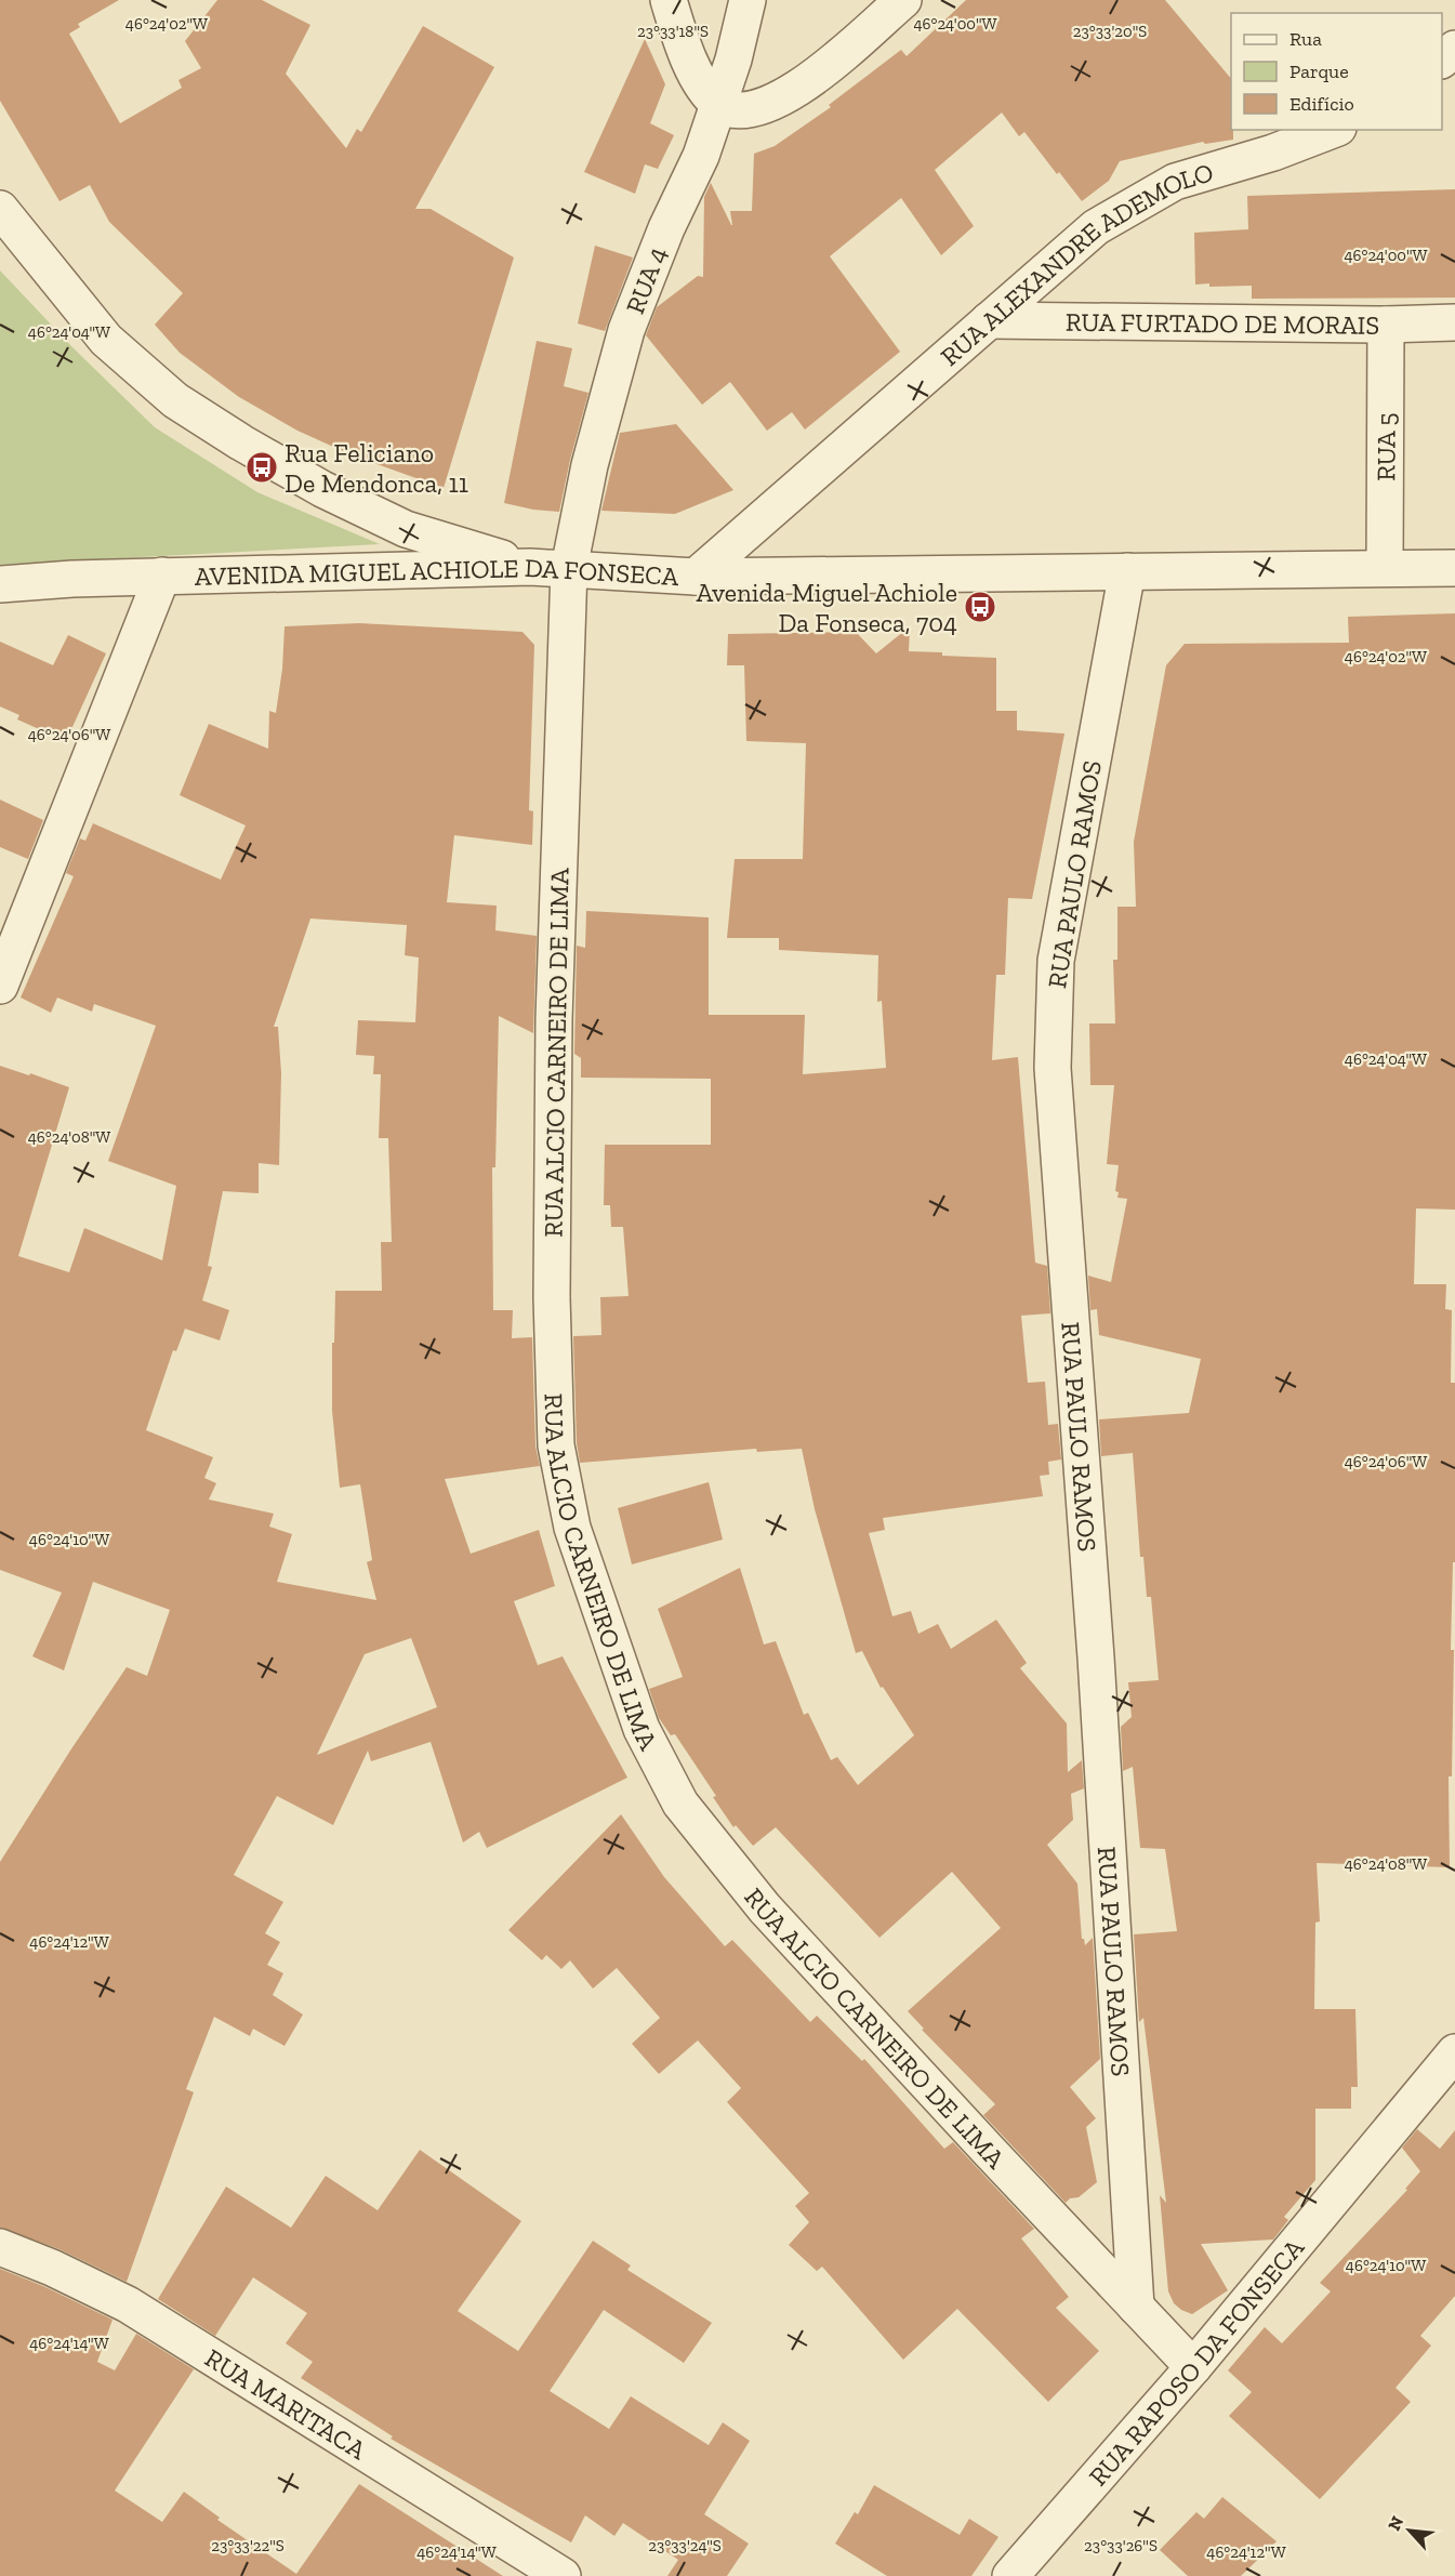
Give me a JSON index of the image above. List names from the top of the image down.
{
  "streets": {
    "street": [
      "RUA ALEXANDRE ADEMOLO",
      "RUA 4",
      "RUA FURTADO DE MORAIS",
      "RUA 5",
      "AVENIDA MIGUEL ACHIOLE DA FONSECA",
      "RUA PAULO RAMOS",
      "RUA ALCIO CARNEIRO DE LIMA",
      "RUA RAPOSO DA FONSECA",
      "RUA MARITACA"
    ]
  },
  "crossings": [
    ["RUA ALEXANDRE ADEMOLO", "RUA FURTADO DE MORAIS"],
    ["RUA ALEXANDRE ADEMOLO", "AVENIDA MIGUEL ACHIOLE DA FONSECA"],
    ["RUA 4", "AVENIDA MIGUEL ACHIOLE DA FONSECA"],
    ["RUA 4", "RUA ALCIO CARNEIRO DE LIMA"],
    ["RUA FURTADO DE MORAIS", "RUA 5"],
    ["RUA 5", "AVENIDA MIGUEL ACHIOLE DA FONSECA"],
    ["AVENIDA MIGUEL ACHIOLE DA FONSECA", "RUA PAULO RAMOS"],
    ["AVENIDA MIGUEL ACHIOLE DA FONSECA", "RUA ALCIO CARNEIRO DE LIMA"],
    ["RUA PAULO RAMOS", "RUA ALCIO CARNEIRO DE LIMA"],
    ["RUA ALCIO CARNEIRO DE LIMA", "RUA RAPOSO DA FONSECA"]
  ],
  "places": {
    "bus stop": ["Rua Feliciano De Mendonca, 11", "Avenida Miguel Achiole Da Fonseca, 704"]
  },
  "legend": ["Rua", "Parque", "Edifício"],
  "north": "top left",
  "coordinates": [
    "46°24'00\"W",
    "46°24'02\"W",
    "23°33'18\"S",
    "23°33'20\"S",
    "46°24'04\"W",
    "46°24'06\"W",
    "46°24'08\"W",
    "46°24'10\"W",
    "46°24'12\"W",
    "46°24'14\"W",
    "23°33'22\"S",
    "23°33'24\"S",
    "23°33'26\"S"
  ]
}
